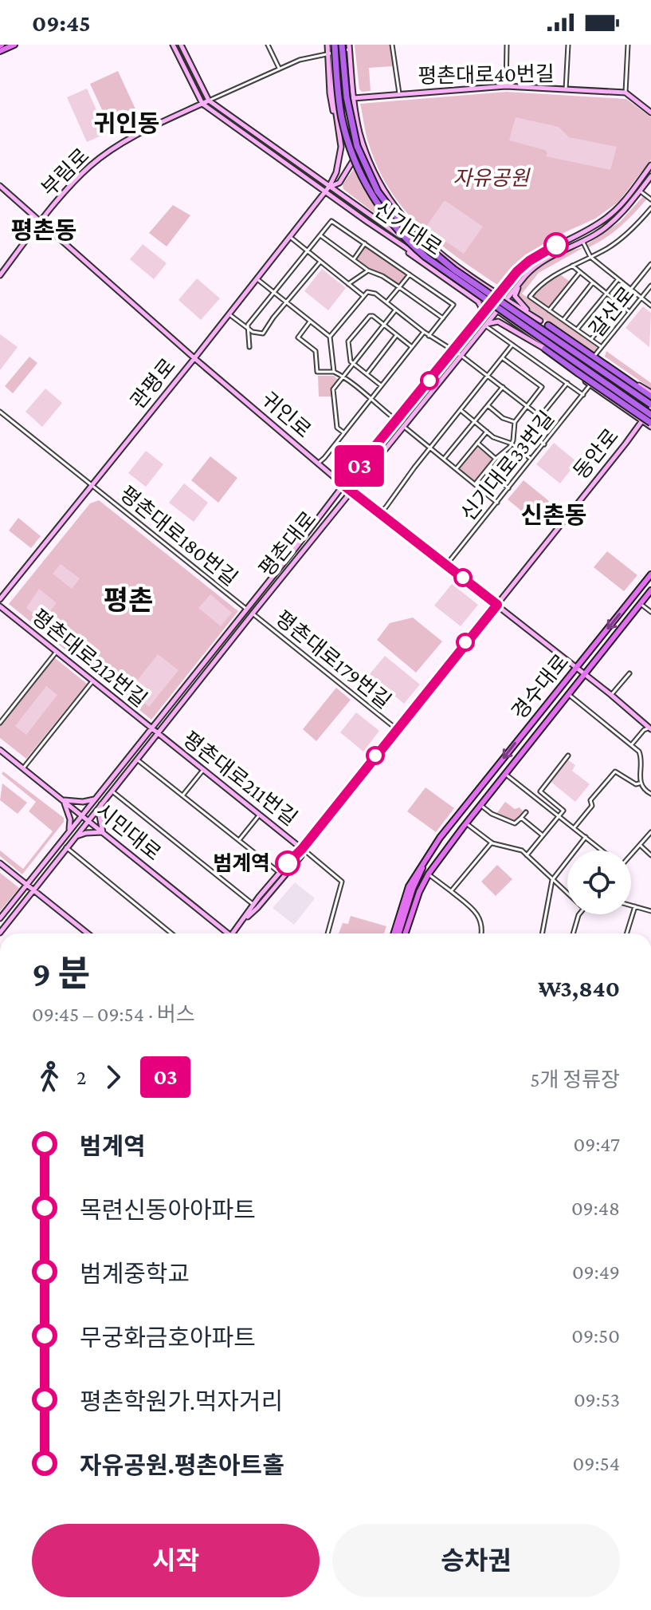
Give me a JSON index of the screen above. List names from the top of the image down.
{
  "streets": {
    "main road": ["경수대로"],
    "street": [
      "평촌대로40번길",
      "부림로",
      "신기대로",
      "갈산로",
      "관평로",
      "귀인로",
      "동안로",
      "신기대로33번길",
      "평촌대로180번길",
      "평촌대로",
      "평촌대로212번길",
      "평촌대로179번길",
      "평촌대로211번길",
      "시민대로"
    ]
  },
  "crossings": [
    ["부림로", "신기대로"],
    ["부림로", "귀인로"],
    ["신기대로", "관평로"],
    ["신기대로", "동안로"],
    ["신기대로", "평촌대로"],
    ["관평로", "귀인로"],
    ["관평로", "평촌대로180번길"],
    ["귀인로", "동안로"],
    ["귀인로", "신기대로33번길"],
    ["귀인로", "평촌대로"],
    ["귀인로", "경수대로"],
    ["동안로", "평촌대로179번길"],
    ["동안로", "평촌대로211번길"],
    ["평촌대로180번길", "평촌대로"],
    ["평촌대로", "평촌대로212번길"],
    ["평촌대로", "평촌대로179번길"],
    ["평촌대로", "평촌대로211번길"],
    ["평촌대로", "시민대로"],
    ["평촌대로212번길", "평촌대로211번길"]
  ],
  "districts": [
    "귀인동",
    "평촌동",
    "신촌동",
    "평촌"
  ],
  "parks": ["자유공원"],
  "places": ["범계역"],
  "lines": ["bus line 03"],
  "page": {
    "status": "09:45",
    "on_map": "03",
    "heading": ["9 분", "09:45 – 09:54 · 버스", "₩3,840"],
    "legs": ["2", "03", "5개 정류장"],
    "list": [
      {
        "name": "범계역",
        "value": "09:47"
      },
      {
        "name": "목련신동아아파트",
        "value": "09:48"
      },
      {
        "name": "범계중학교",
        "value": "09:49"
      },
      {
        "name": "무궁화금호아파트",
        "value": "09:50"
      },
      {
        "name": "평촌학원가.먹자거리",
        "value": "09:53"
      },
      {
        "name": "자유공원.평촌아트홀",
        "value": "09:54"
      }
    ],
    "buttons": ["시작", "승차권"]
  }
}
